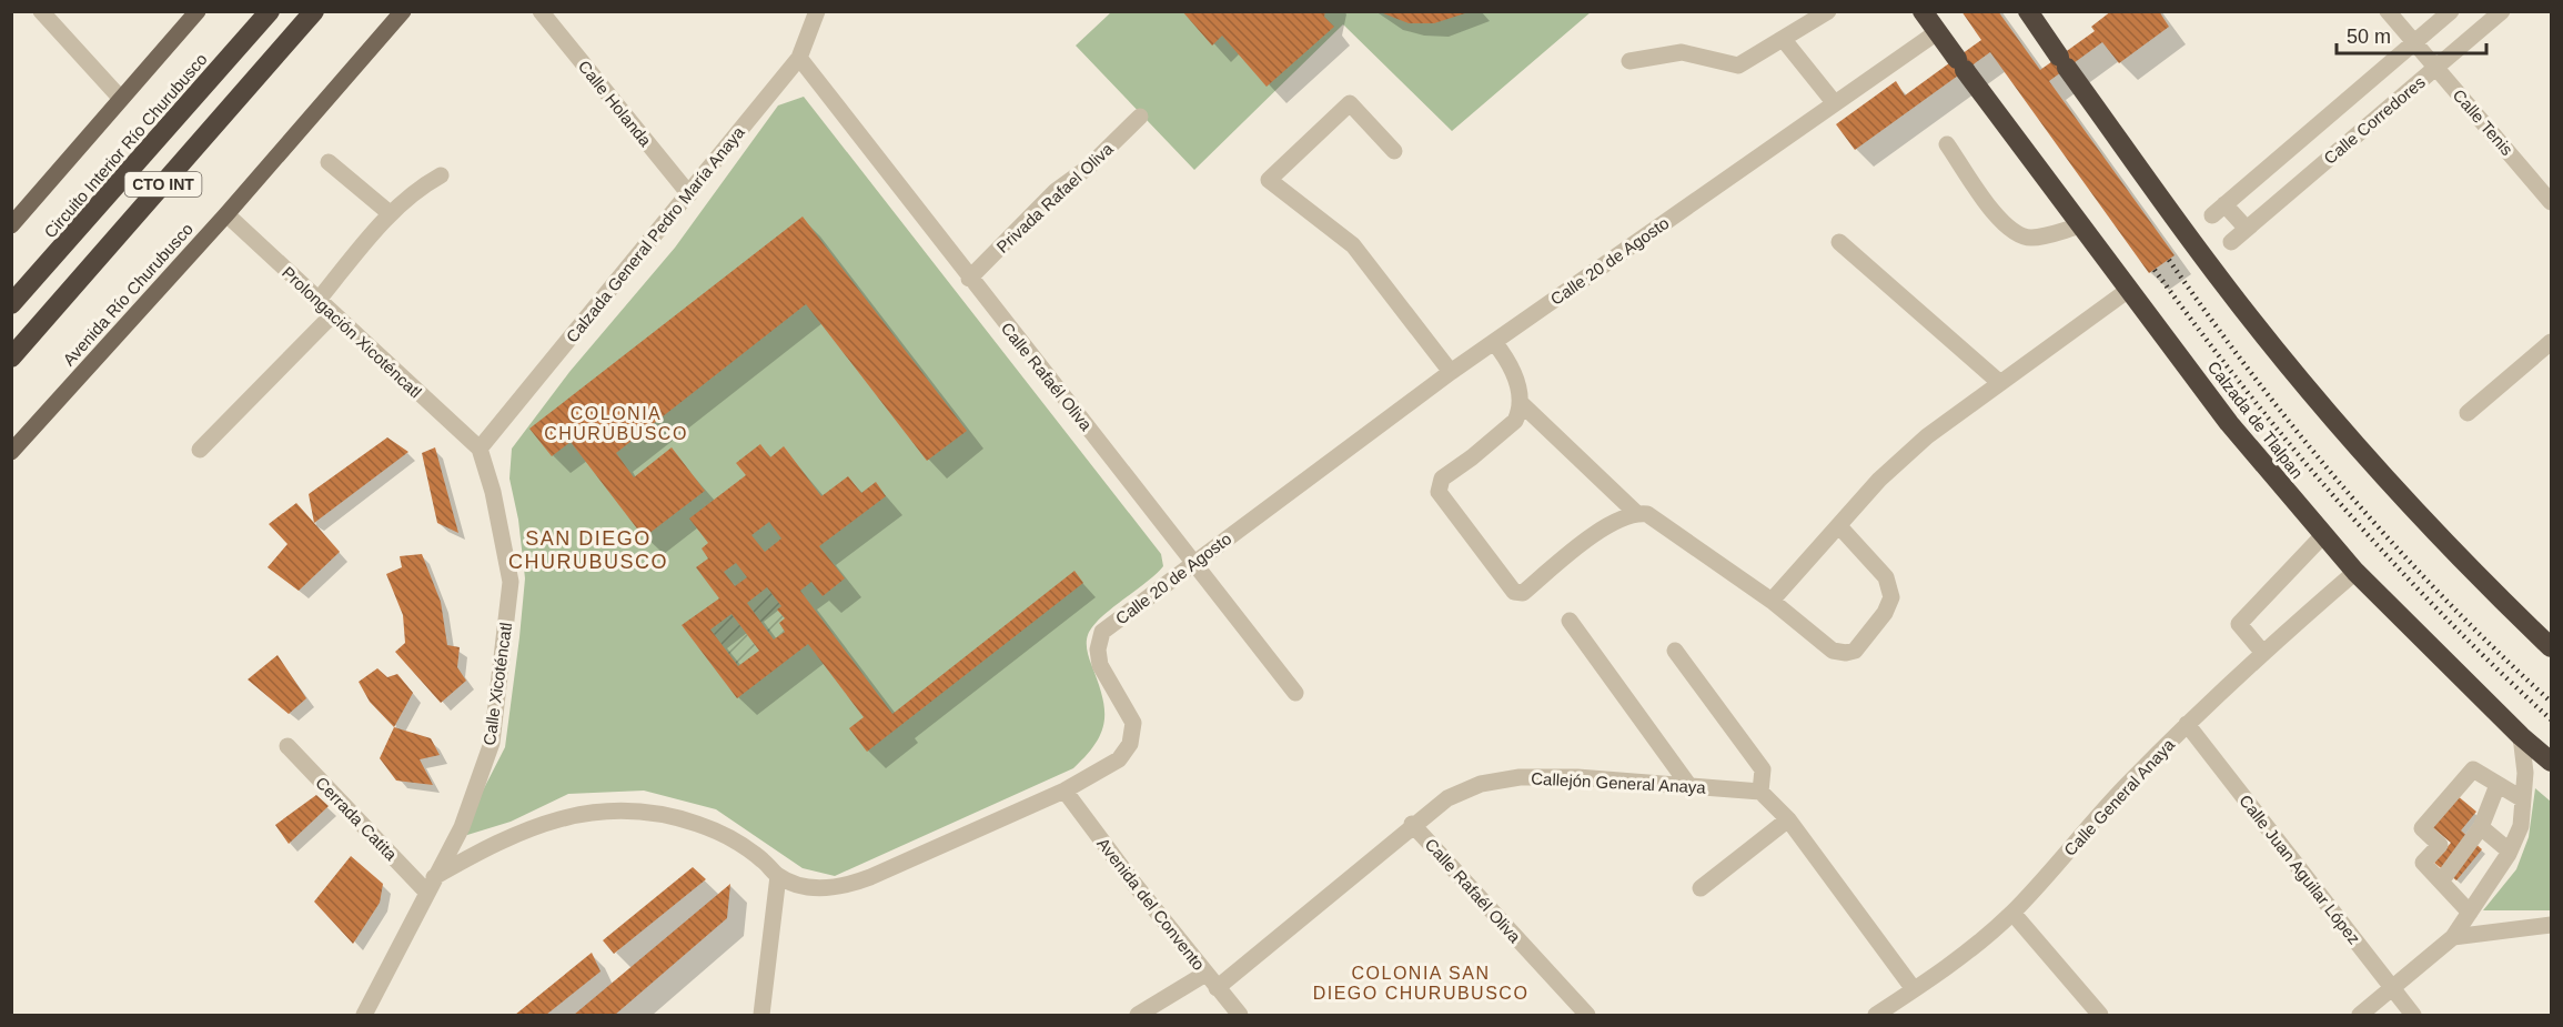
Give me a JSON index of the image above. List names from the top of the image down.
{
  "streets": {
    "highway": ["Circuito Interior Río Churubusco", "CTO INT", "Calzada de Tlalpan"],
    "main road": ["Avenida Río Churubusco"],
    "street": [
      "Calle Holanda",
      "Calle Corredores",
      "Calle Tenis",
      "Privada Rafael Oliva",
      "Calzada General Pedro María Anaya",
      "Calle 20 de Agosto",
      "Prolongación Xicoténcatl",
      "Calle Rafaél Oliva",
      "Calle Xicoténcatl",
      "Callejón General Anaya",
      "Calle General Anaya",
      "Cerrada Catita",
      "Calle Juan Aguilar López",
      "Avenida del Convento"
    ]
  },
  "crossings": [
    ["Calle Holanda", "Calzada General Pedro María Anaya"],
    ["Calle Corredores", "Calle Tenis"],
    ["Privada Rafael Oliva", "Calle Rafaél Oliva"],
    ["Calzada General Pedro María Anaya", "Prolongación Xicoténcatl"],
    ["Calzada General Pedro María Anaya", "Calle Rafaél Oliva"],
    ["Calzada General Pedro María Anaya", "Calle Xicoténcatl"],
    ["Calle 20 de Agosto", "Calle Rafaél Oliva"],
    ["Calle 20 de Agosto", "Calzada de Tlalpan"],
    ["Calle 20 de Agosto", "Calle Xicoténcatl"],
    ["Calle 20 de Agosto", "Cerrada Catita"],
    ["Calle 20 de Agosto", "Avenida del Convento"],
    ["Avenida Río Churubusco", "Prolongación Xicoténcatl"],
    ["Prolongación Xicoténcatl", "Calle Xicoténcatl"],
    ["Calle Rafaél Oliva", "Callejón General Anaya"],
    ["Calzada de Tlalpan", "Calle General Anaya"],
    ["Calle Xicoténcatl", "Cerrada Catita"],
    ["Callejón General Anaya", "Avenida del Convento"],
    ["Calle General Anaya", "Calle Juan Aguilar López"]
  ],
  "districts": ["COLONIA CHURUBUSCO", "SAN DIEGO CHURUBUSCO", "COLONIA SAN DIEGO CHURUBUSCO"],
  "scale_bar": "50 m"
}
